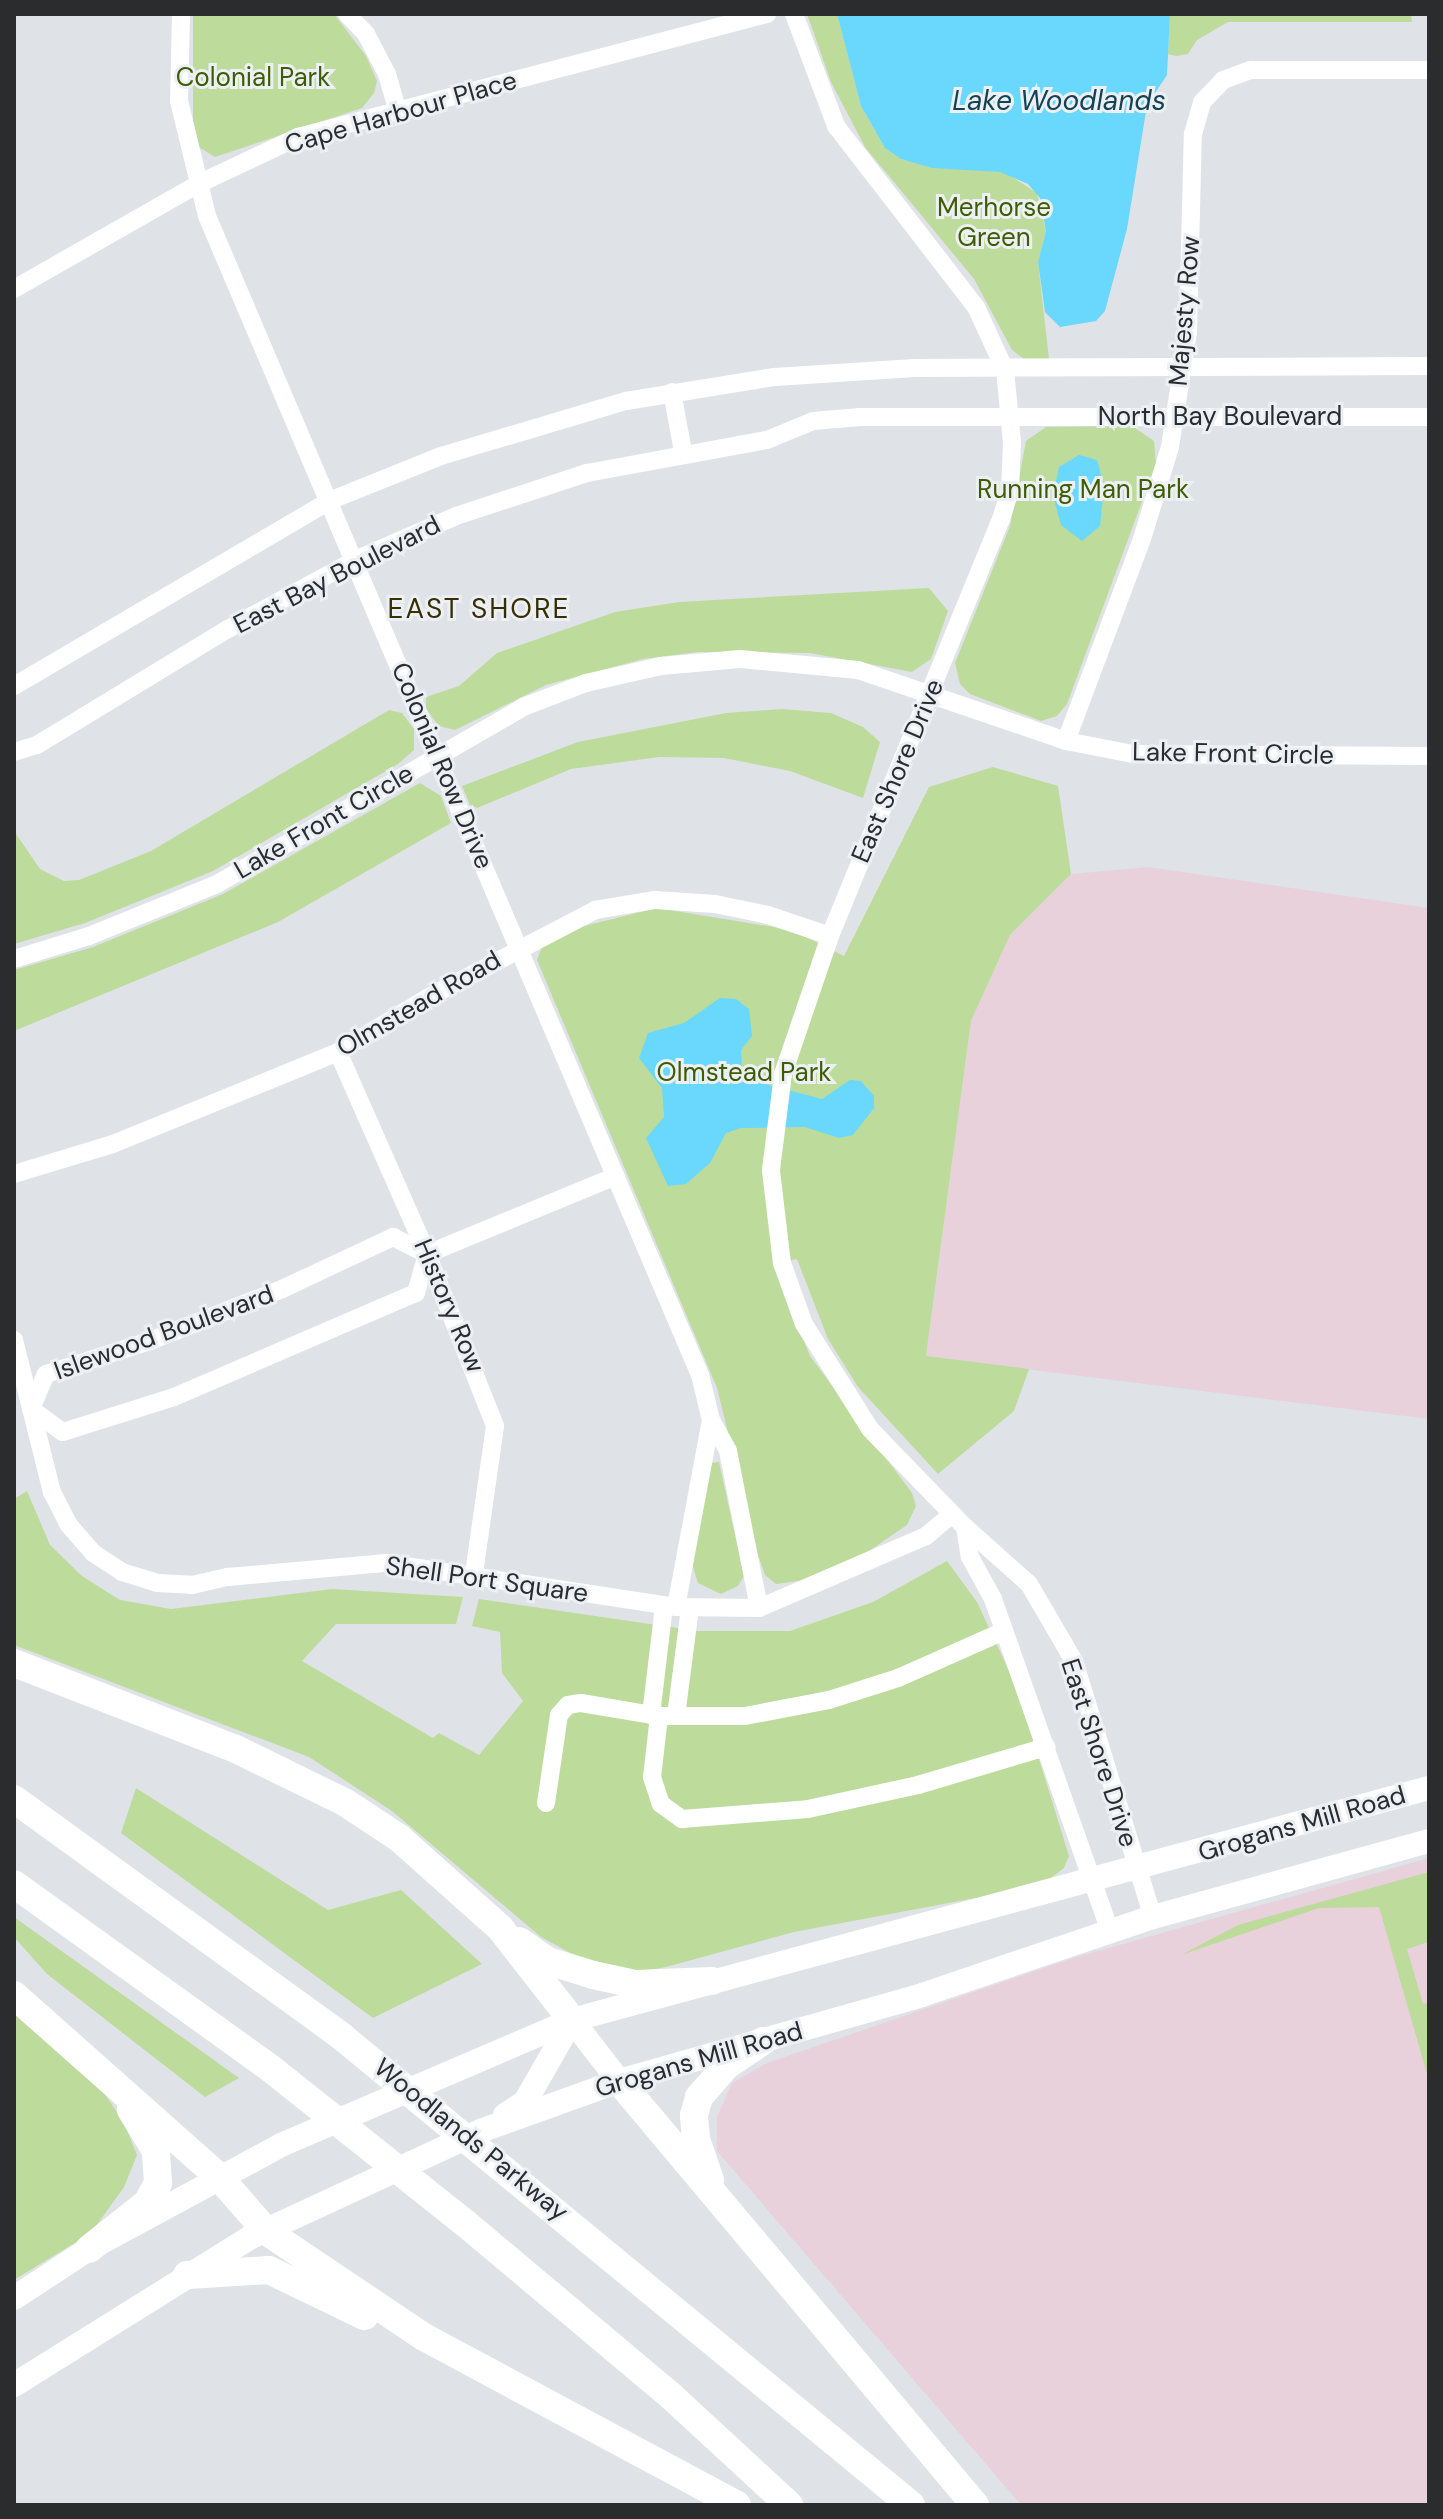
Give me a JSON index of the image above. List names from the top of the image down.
{
  "streets": {
    "main road": ["Grogans Mill Road", "Woodlands Parkway"],
    "street": [
      "Cape Harbour Place",
      "Majesty Row",
      "North Bay Boulevard",
      "East Bay Boulevard",
      "Lake Front Circle",
      "Colonial Row Drive",
      "East Shore Drive",
      "Olmstead Road",
      "History Row",
      "Islewood Boulevard",
      "Shell Port Square"
    ]
  },
  "crossings": [
    ["Cape Harbour Place", "Colonial Row Drive"],
    ["Majesty Row", "North Bay Boulevard"],
    ["Majesty Row", "Lake Front Circle"],
    ["North Bay Boulevard", "East Bay Boulevard"],
    ["North Bay Boulevard", "East Shore Drive"],
    ["East Bay Boulevard", "Colonial Row Drive"],
    ["East Bay Boulevard", "East Shore Drive"],
    ["Lake Front Circle", "Colonial Row Drive"],
    ["Lake Front Circle", "East Shore Drive"],
    ["Colonial Row Drive", "Olmstead Road"],
    ["Colonial Row Drive", "Shell Port Square"],
    ["East Shore Drive", "Olmstead Road"],
    ["East Shore Drive", "Shell Port Square"],
    ["East Shore Drive", "Grogans Mill Road"],
    ["Olmstead Road", "History Row"],
    ["History Row", "Islewood Boulevard"],
    ["History Row", "Shell Port Square"],
    ["Islewood Boulevard", "Shell Port Square"]
  ],
  "districts": ["EAST SHORE"],
  "water": ["Lake Woodlands"],
  "parks": [
    "Colonial Park",
    "Merhorse Green",
    "Running Man Park",
    "Olmstead Park"
  ]
}
